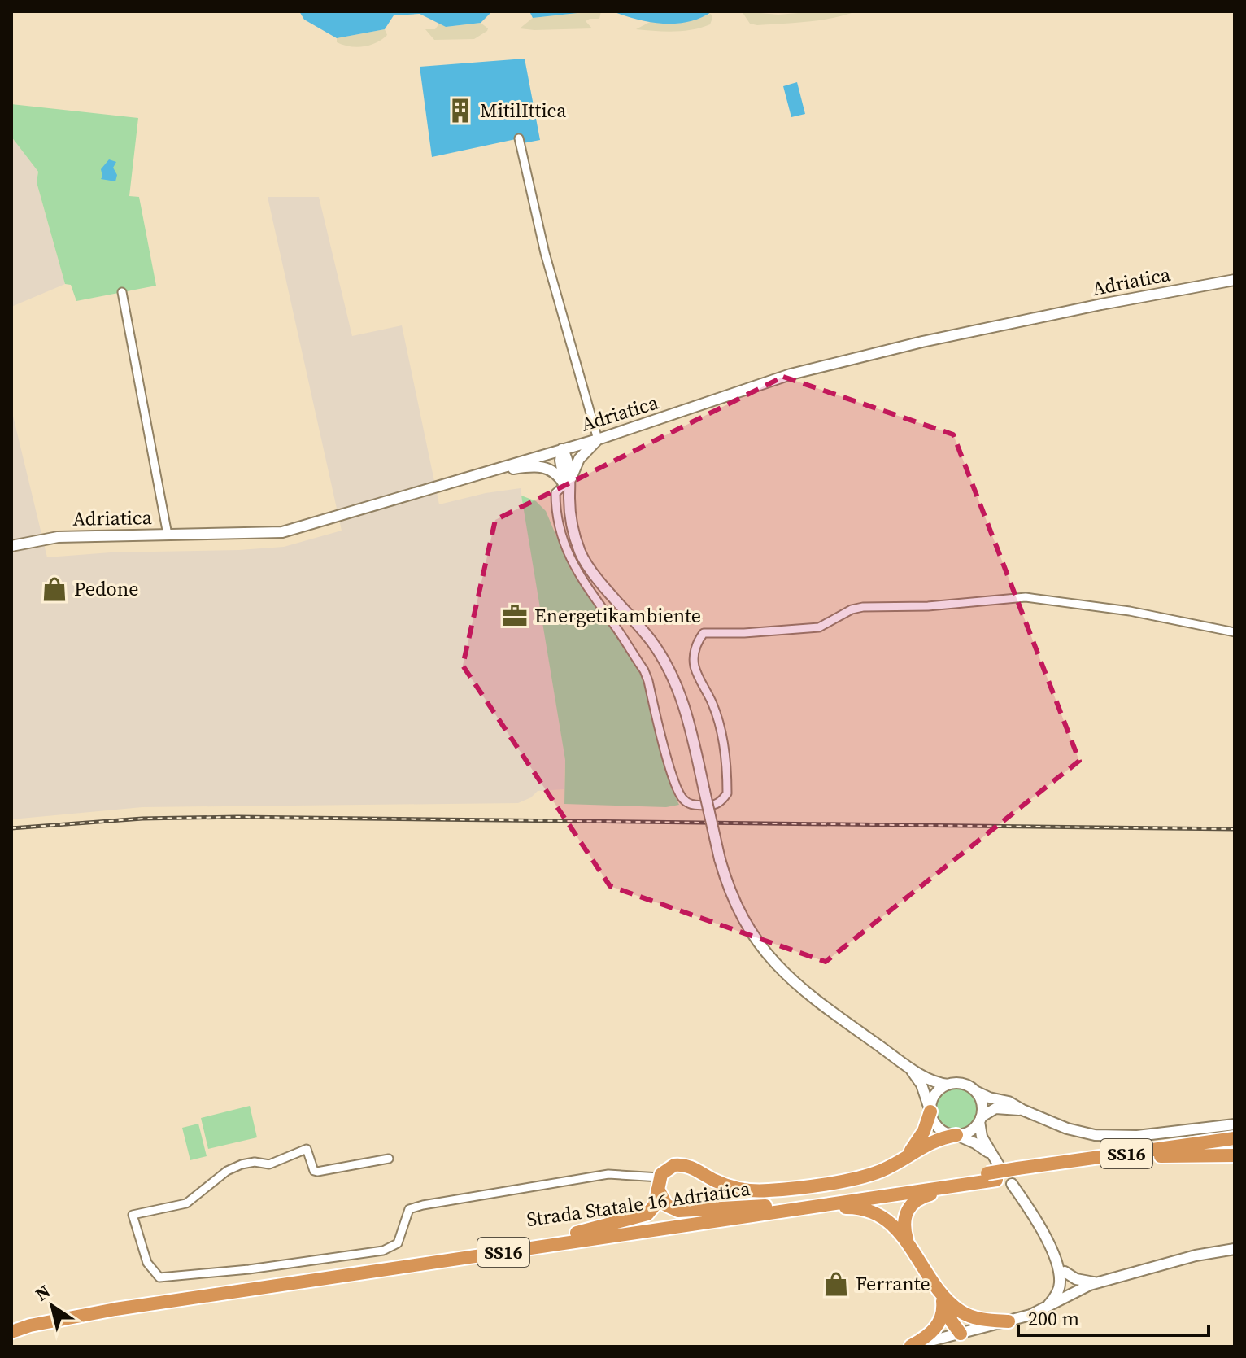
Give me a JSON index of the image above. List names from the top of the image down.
{
  "streets": {
    "highway": ["SS16", "Strada Statale 16 Adriatica"],
    "street": ["Adriatica"]
  },
  "crossings": [
    ["SS16", "Strada Statale 16 Adriatica"]
  ],
  "places": {
    "building": ["MitilIttica"],
    "shop": ["Pedone", "Ferrante"],
    "office": ["Energetikambiente"]
  },
  "scale_bar": "200 m",
  "north": "top left"
}
